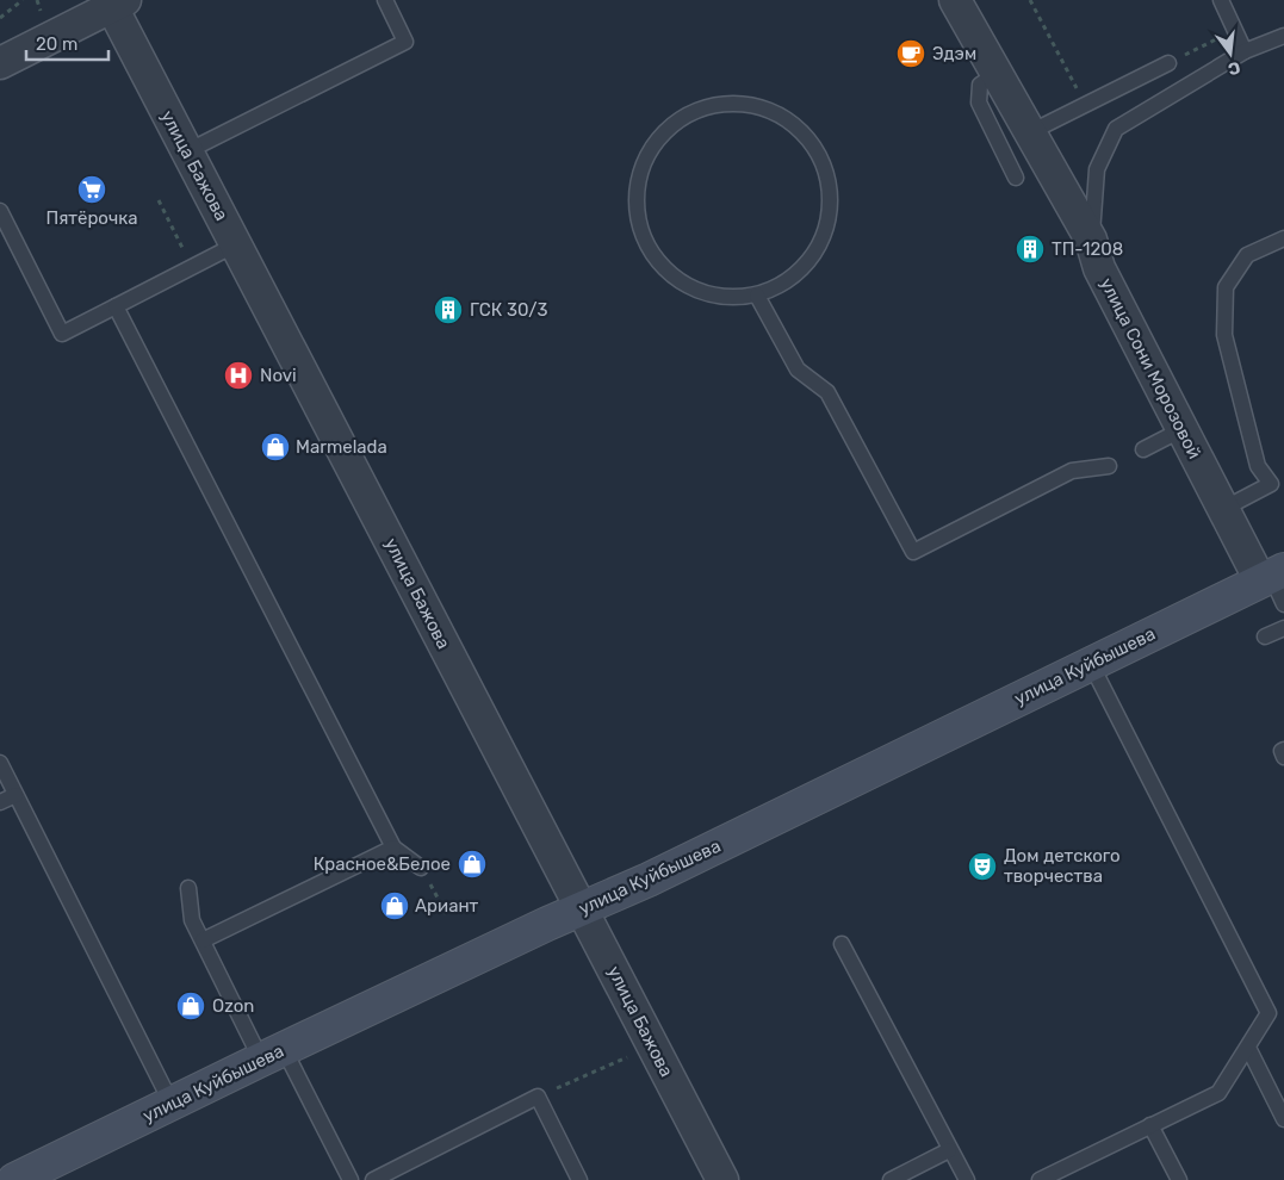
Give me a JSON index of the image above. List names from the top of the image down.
{
  "streets": {
    "main road": ["улица Куйбышева"],
    "street": ["улица Бажова", "улица Сони Морозовой"]
  },
  "crossings": [
    ["улица Бажова", "улица Куйбышева"],
    ["улица Сони Морозовой", "улица Куйбышева"]
  ],
  "places": {
    "cafe": ["Эдэм"],
    "supermarket": ["Пятёрочка"],
    "building": ["ТП-1208", "ГСК 30/3"],
    "hospital": ["Novi"],
    "shop": [
      "Marmelada",
      "Красное&Белое",
      "Ариант",
      "Ozon"
    ],
    "theatre": ["Дом детского творчества"]
  },
  "scale_bar": "20 m",
  "north": "bottom"
}
